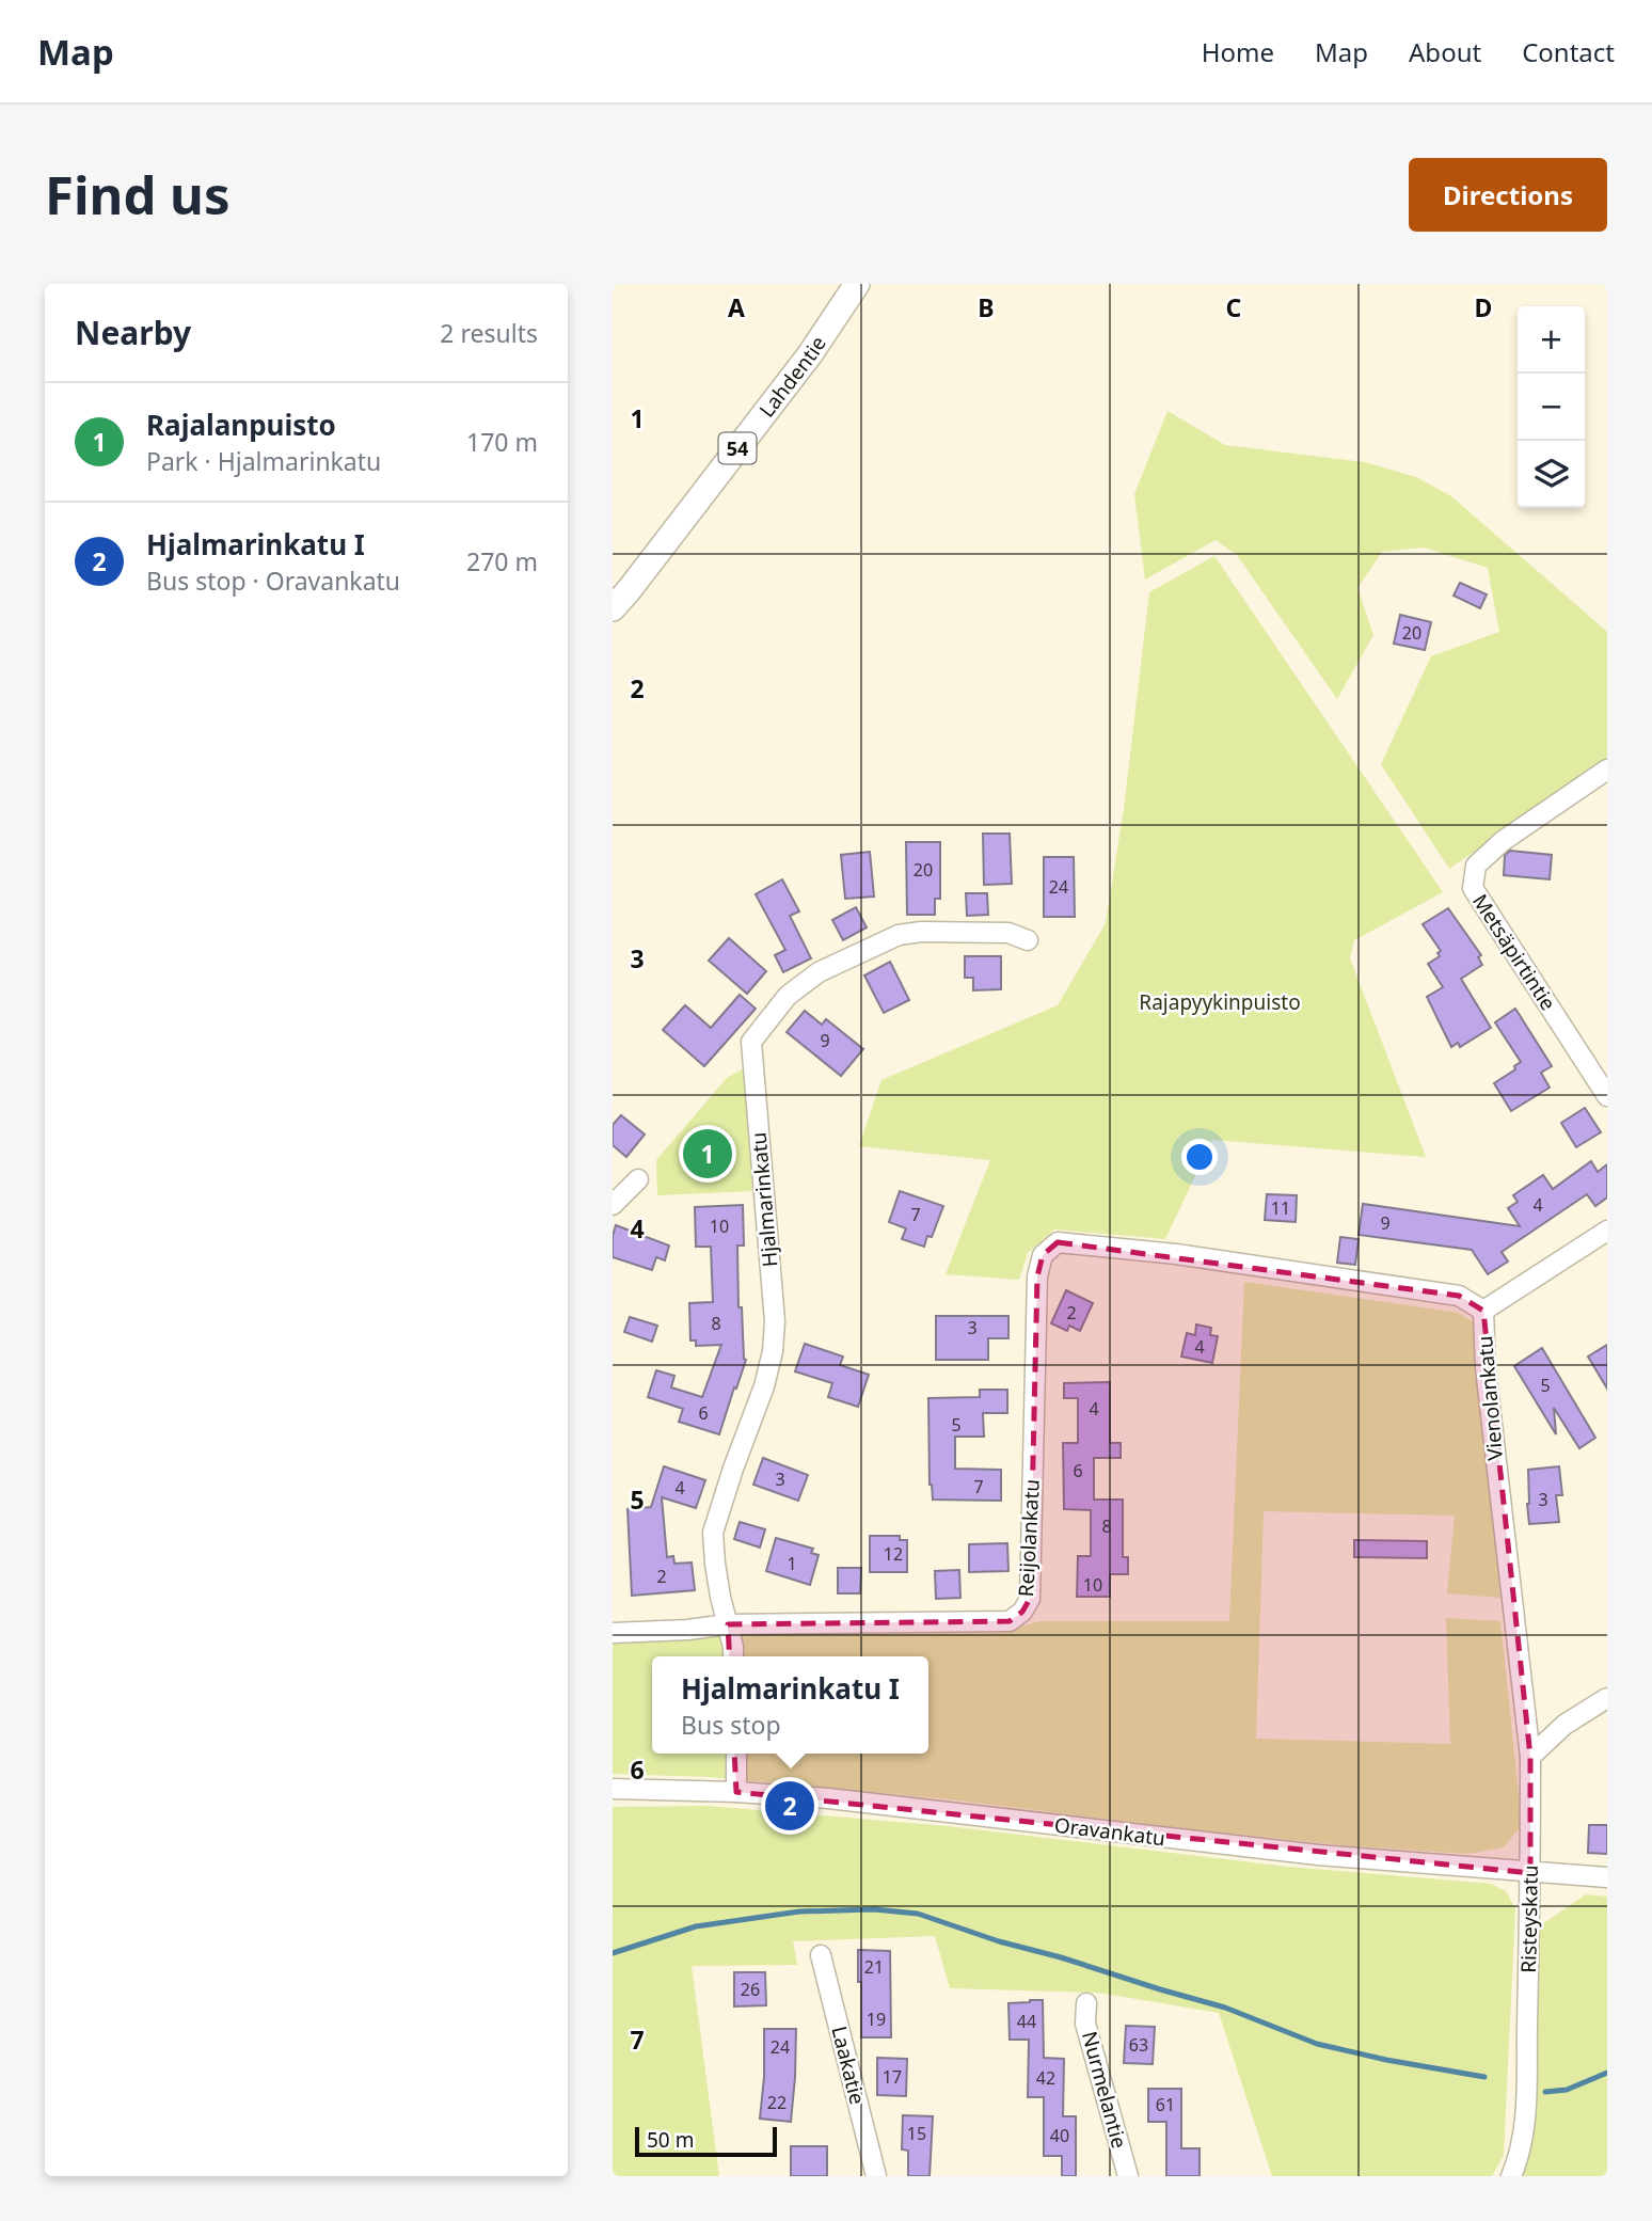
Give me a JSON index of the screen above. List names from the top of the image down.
{
  "streets": {
    "main road": ["Lahdentie", "54"],
    "street": [
      "Metsäpirtintie",
      "Hjalmarinkatu",
      "Vienolankatu",
      "Reijolankatu",
      "Oravankatu",
      "Risteyskatu",
      "Laakatie",
      "Nurmelantie"
    ]
  },
  "crossings": [
    ["Hjalmarinkatu", "Reijolankatu"],
    ["Vienolankatu", "Reijolankatu"],
    ["Vienolankatu", "Risteyskatu"],
    ["Oravankatu", "Risteyskatu"]
  ],
  "parks": ["Rajapyykinpuisto"],
  "house_numbers": [
    "20",
    "20",
    "24",
    "9",
    "4",
    "11",
    "7",
    "9",
    "10",
    "2",
    "8",
    "3",
    "4",
    "5",
    "4",
    "6",
    "5",
    "6",
    "3",
    "7",
    "4",
    "3",
    "8",
    "12",
    "1",
    "2",
    "10",
    "21",
    "26",
    "19",
    "44",
    "63",
    "24",
    "17",
    "42",
    "22",
    "61",
    "15",
    "40"
  ],
  "scale_bar": "50 m",
  "page": {
    "header": "Map",
    "nav": [
      "Home",
      "Map",
      "About",
      "Contact"
    ],
    "buttons": "Directions",
    "title": "Find us",
    "heading": ["Nearby", "2 results"],
    "map_buttons": ["+", "−"],
    "list": [
      {
        "mark": "1",
        "name": "Rajalanpuisto",
        "note": "Park · Hjalmarinkatu",
        "value": "170 m"
      },
      {
        "mark": "2",
        "name": "Hjalmarinkatu I",
        "note": "Bus stop · Oravankatu",
        "value": "270 m"
      }
    ],
    "pins": ["1", "2"],
    "popup": ["Hjalmarinkatu I", "Bus stop"],
    "scale": "50 m"
  },
  "grid": {
    "columns": [
      "A",
      "B",
      "C",
      "D"
    ],
    "rows": [
      "1",
      "2",
      "3",
      "4",
      "5",
      "6",
      "7"
    ]
  }
}
